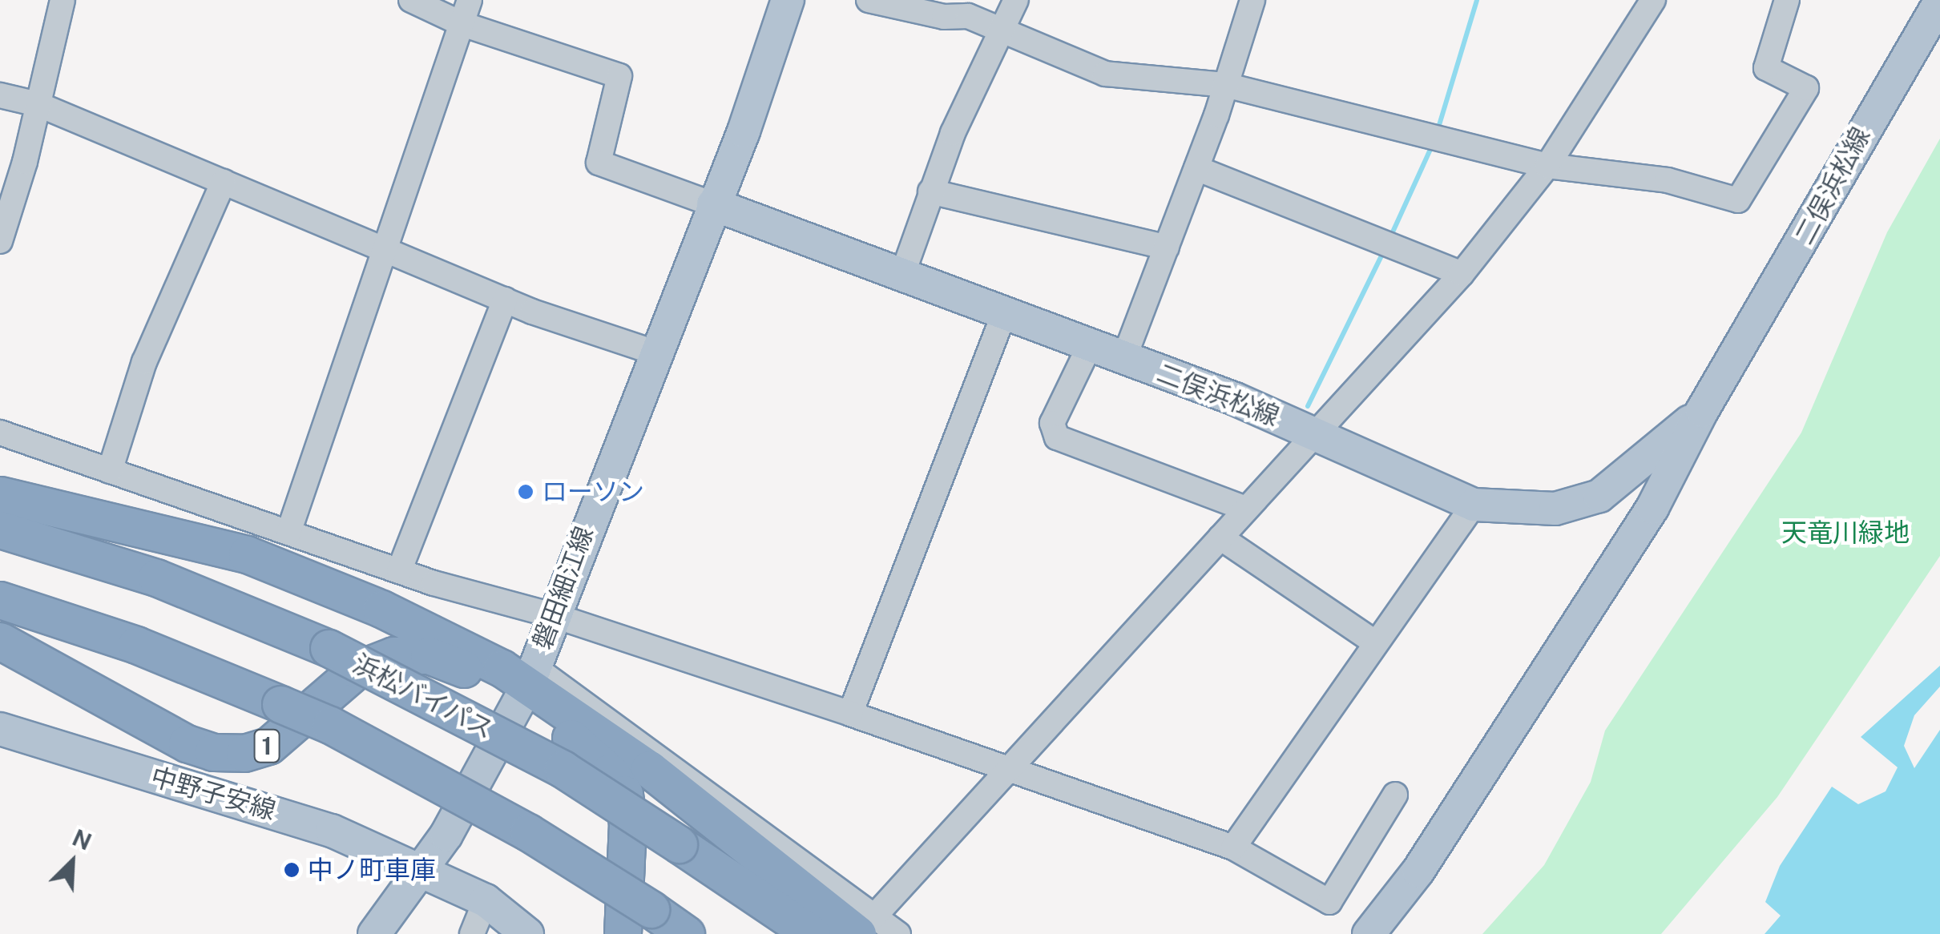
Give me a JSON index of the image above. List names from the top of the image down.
{
  "streets": {
    "highway": ["浜松バイパス", "1"],
    "main road": ["二俣浜松線", "磐田細江線", "中野子安線"]
  },
  "crossings": [
    ["二俣浜松線", "磐田細江線"],
    ["磐田細江線", "1"],
    ["磐田細江線", "中野子安線"]
  ],
  "parks": ["天竜川緑地"],
  "places": ["ローソン", "中ノ町車庫"],
  "north": "top right"
}
